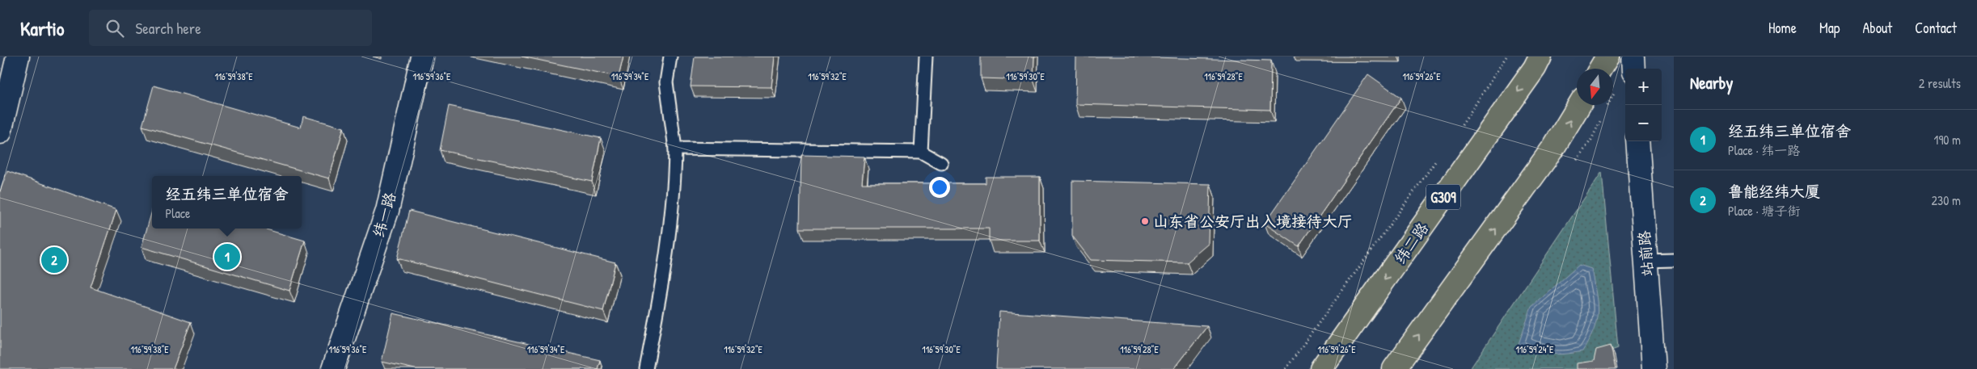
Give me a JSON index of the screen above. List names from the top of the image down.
{
  "streets": {
    "highway": ["G309", "纬二路"],
    "street": ["纬一路", "站前路"]
  },
  "places": ["山东省公安厅出入境接待大厅"],
  "north": "bottom",
  "page": {
    "header": "Kartio",
    "search": "Search here",
    "nav": [
      "Home",
      "Map",
      "About",
      "Contact"
    ],
    "heading": ["Nearby", "2 results"],
    "map_buttons": ["+", "−"],
    "list": [
      {
        "mark": "1",
        "name": "经五纬三单位宿舍",
        "note": "Place · 纬一路",
        "value": "190 m"
      },
      {
        "mark": "2",
        "name": "鲁能经纬大厦",
        "note": "Place · 塘子街",
        "value": "230 m"
      }
    ],
    "popup": ["经五纬三单位宿舍", "Place"],
    "pins": ["1", "2"]
  },
  "coordinates": [
    "116°59'38\"E",
    "116°59'36\"E",
    "116°59'34\"E",
    "116°59'32\"E",
    "116°59'30\"E",
    "116°59'28\"E",
    "116°59'26\"E",
    "116°59'24\"E"
  ]
}
